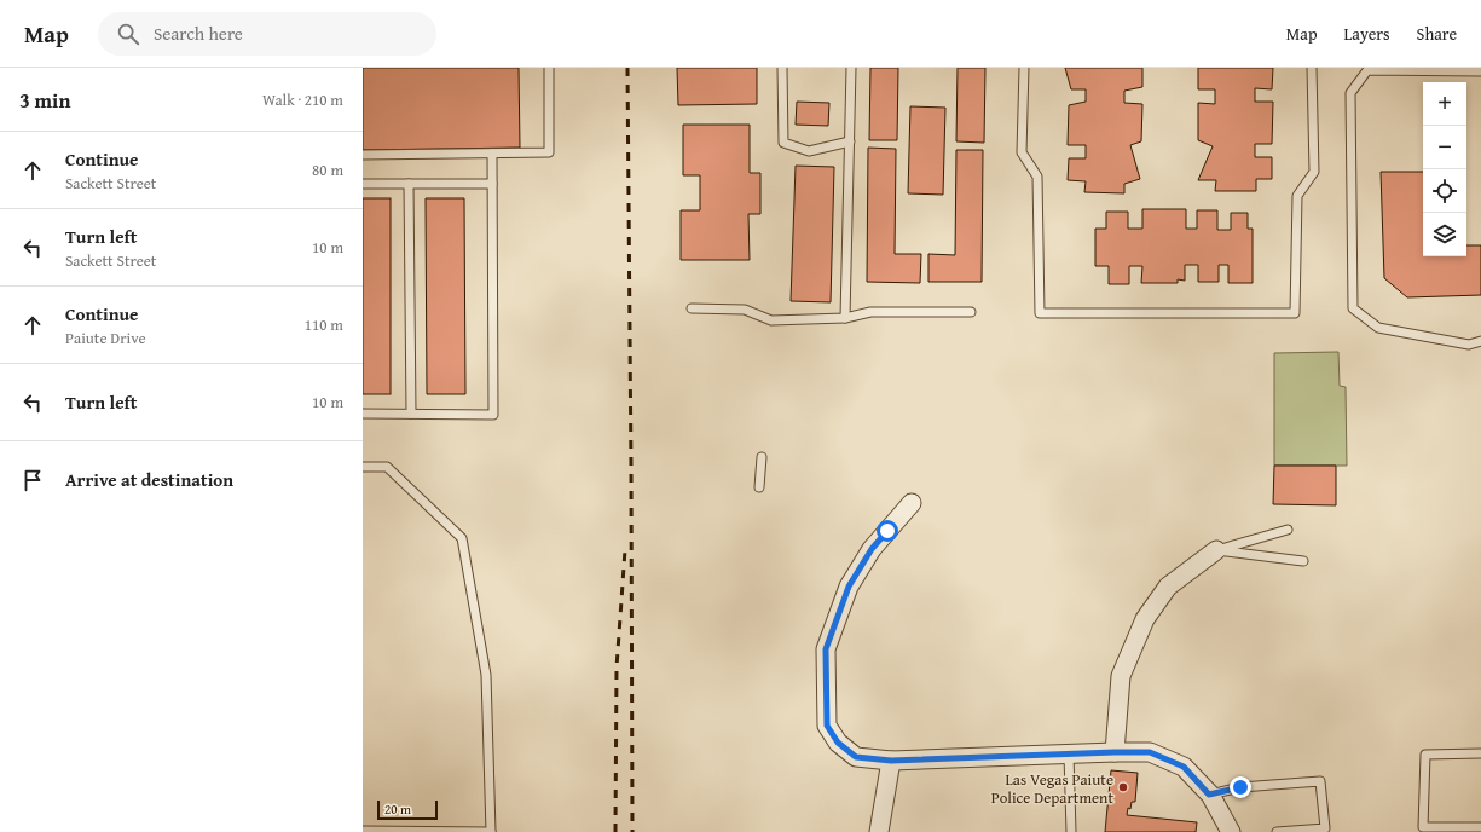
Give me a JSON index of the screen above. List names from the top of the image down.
{
  "places": ["Las Vegas Paiute Police Department"],
  "scale_bar": "20 m",
  "page": {
    "header": "Map",
    "search": "Search here",
    "nav": ["Map", "Layers", "Share"],
    "heading": ["3 min", "Walk · 210 m"],
    "map_buttons": ["+", "−"],
    "list": [
      ["Continue", "Sackett Street", "80 m"],
      ["Turn left", "Sackett Street", "10 m"],
      ["Continue", "Paiute Drive", "110 m"],
      ["Turn left", "10 m"],
      "Arrive at destination"
    ],
    "scale": "20 m"
  }
}
